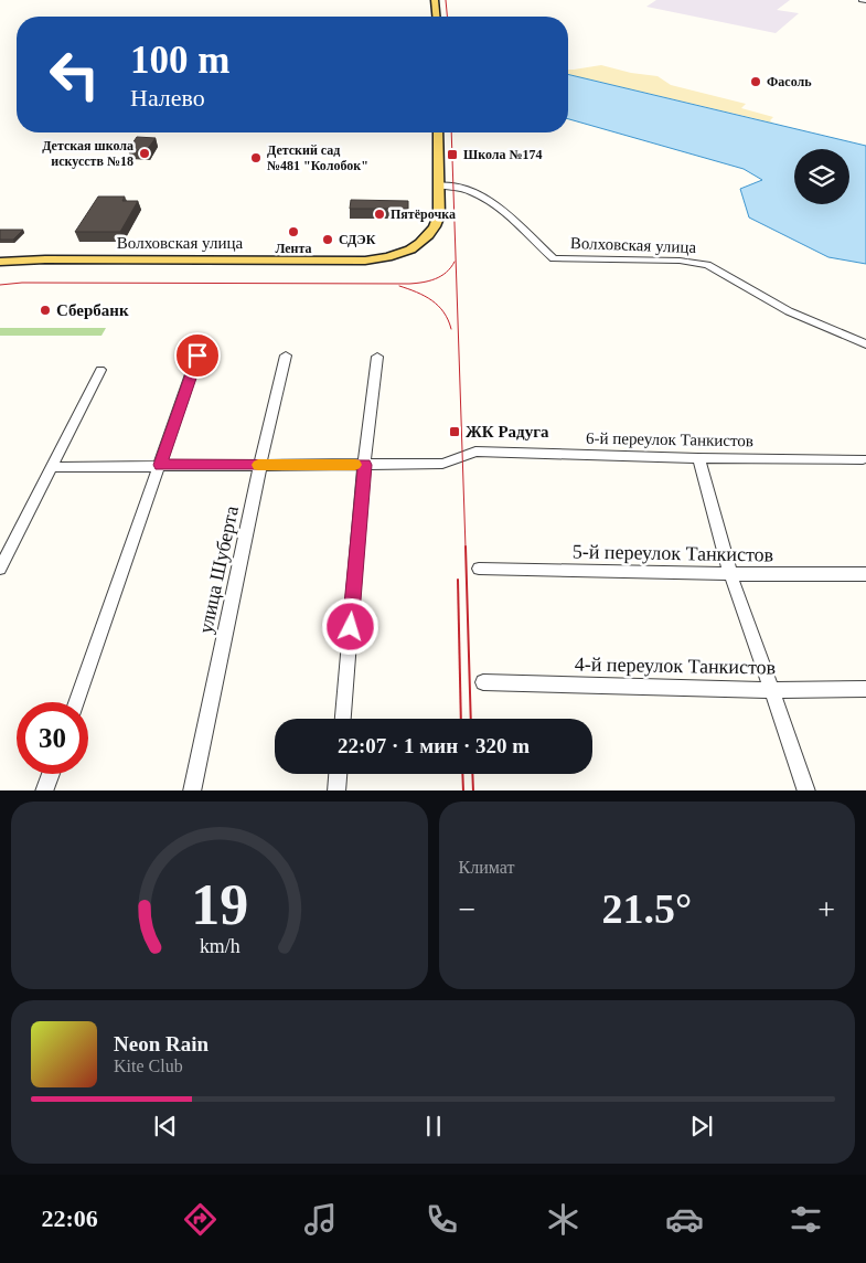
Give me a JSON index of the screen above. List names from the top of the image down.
{
  "streets": {
    "main road": ["Волховская улица"],
    "street": [
      "6-й переулок Танкистов",
      "5-й переулок Танкистов",
      "улица Шуберта",
      "4-й переулок Танкистов"
    ]
  },
  "places": {
    "other": [
      "Фасоль",
      "Детская школа искусств №18",
      "Детский сад №481 \"Колобок\"",
      "Пятёрочка",
      "Лента",
      "СДЭК",
      "Сбербанк"
    ],
    "transit": ["Школа №174", "ЖК Радуга"]
  },
  "page": {
    "turn": ["100 m", "Налево"],
    "limit": "30",
    "trip": "22:07 · 1 мин · 320 m",
    "tile": "Климат",
    "heat": ["−", "21.5°", "+"],
    "song": ["Neon Rain", "Kite Club"],
    "tabs": "22:06",
    "gauge": ["19", "km/h"]
  }
}
